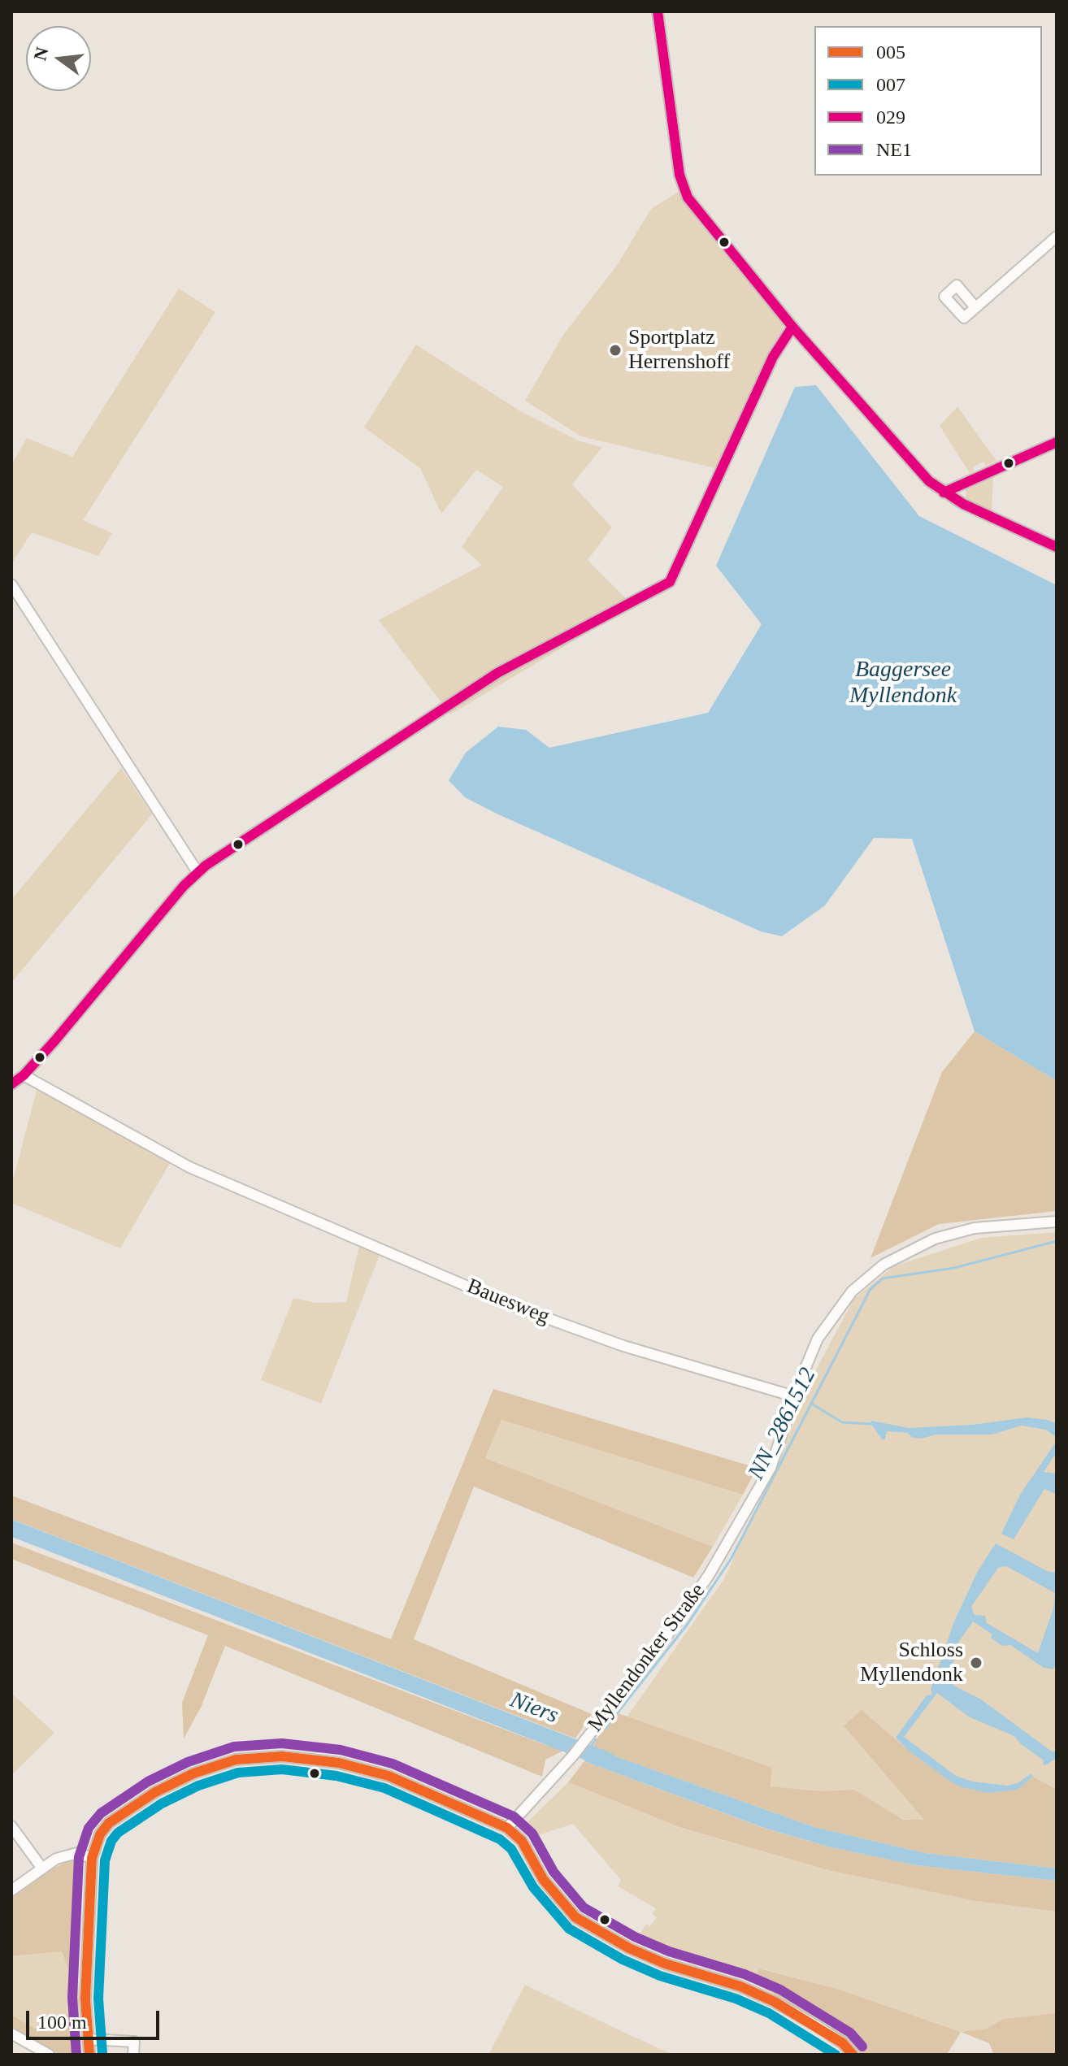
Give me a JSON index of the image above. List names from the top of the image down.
{
  "streets": {
    "street": ["Bauesweg", "Myllendonker Straße"]
  },
  "crossings": [
    ["Bauesweg", "Myllendonker Straße"]
  ],
  "water": ["Baggersee Myllendonk", "NN_2861512", "Niers"],
  "places": ["Sportplatz Herrenshoff", "Schloss Myllendonk"],
  "lines": [
    "transit line 029",
    "transit line NE1",
    "transit line 005",
    "transit line 007"
  ],
  "legend": [
    "005",
    "007",
    "029",
    "NE1"
  ],
  "scale_bar": "100 m",
  "north": "left"
}
